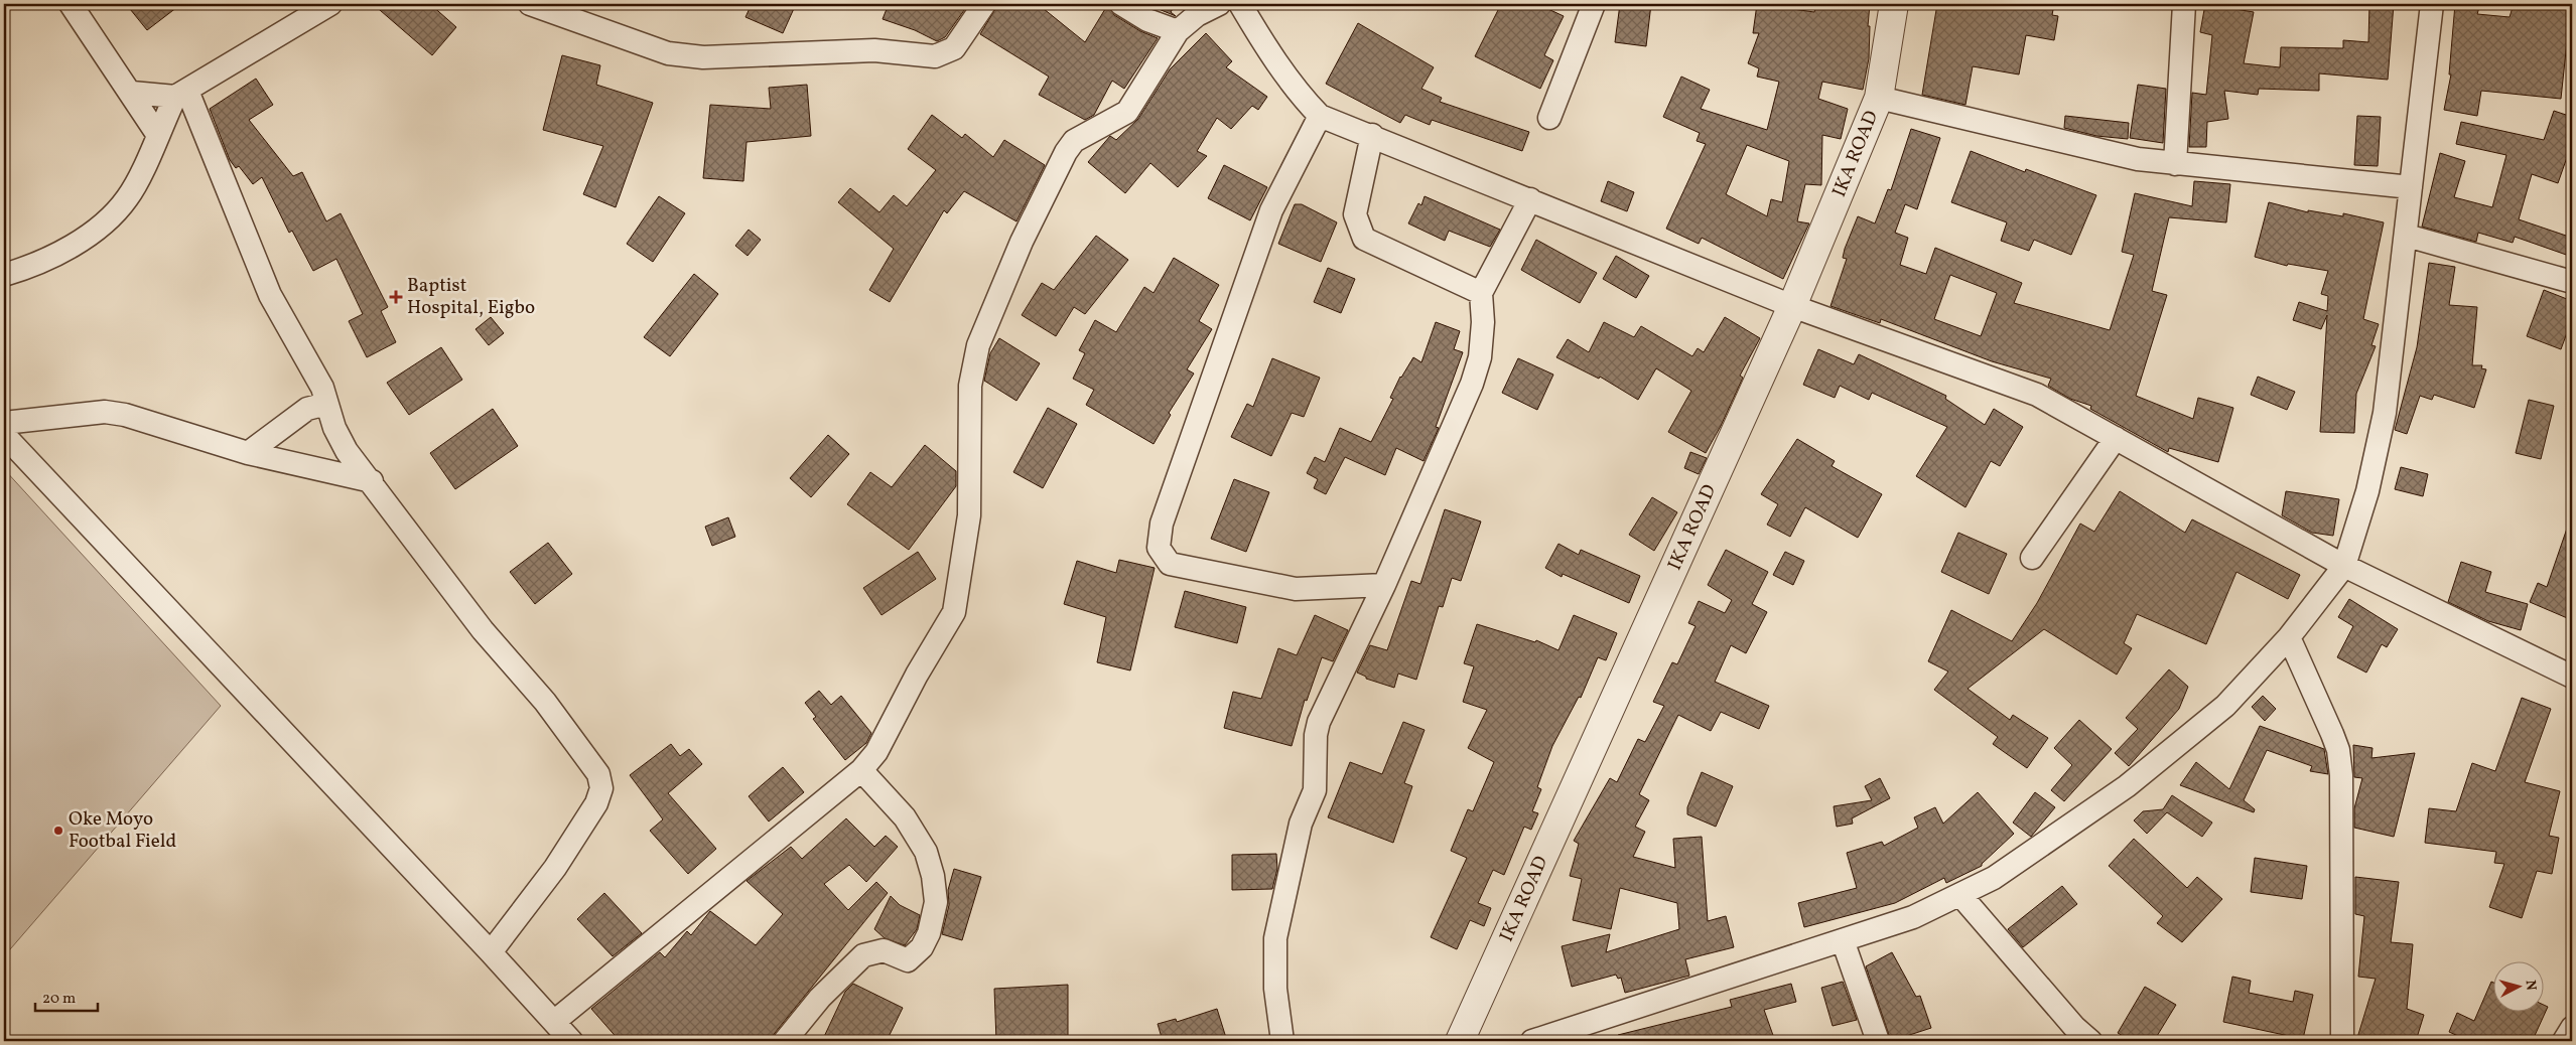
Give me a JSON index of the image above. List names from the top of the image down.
{
  "streets": {
    "street": ["IKA ROAD"]
  },
  "places": {
    "health": ["Baptist Hospital, Eigbo"],
    "other": ["Oke Moyo Footbal Field"]
  },
  "scale_bar": "20 m",
  "north": "right"
}
